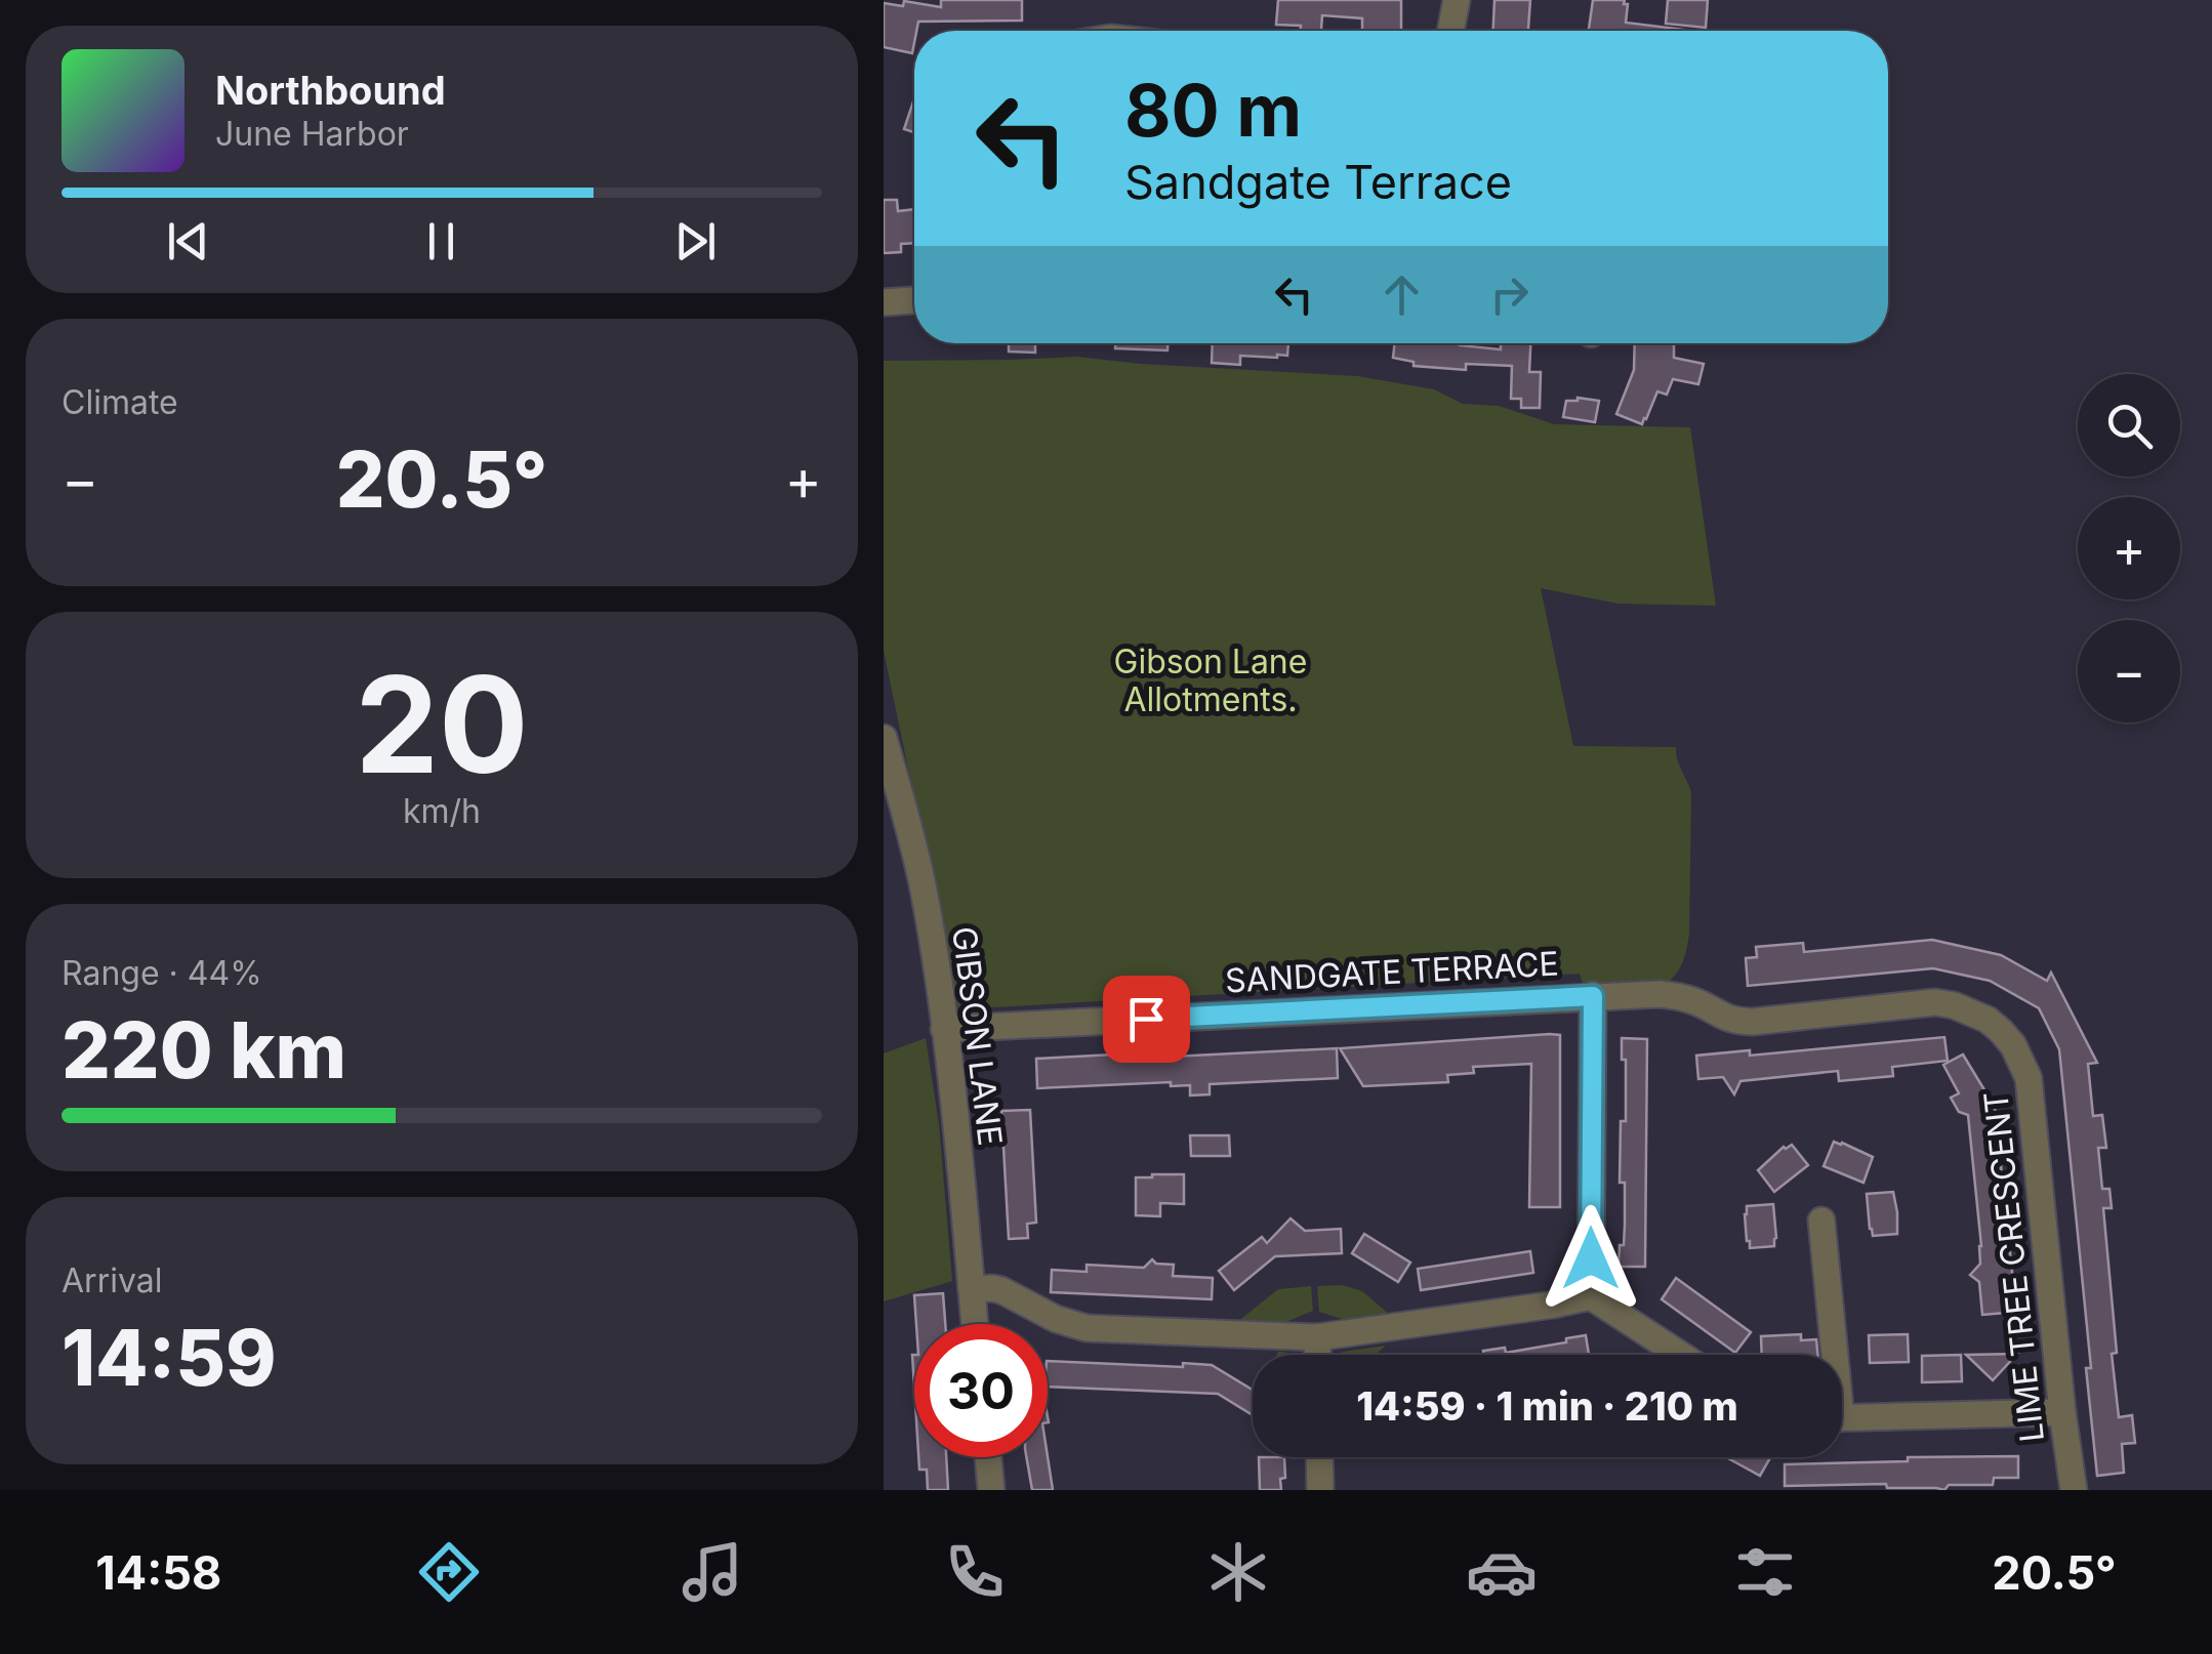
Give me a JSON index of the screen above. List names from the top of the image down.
{
  "streets": {
    "street": ["SANDGATE TERRACE", "GIBSON LANE", "LIME TREE CRESCENT"]
  },
  "crossings": [
    ["SANDGATE TERRACE", "GIBSON LANE"],
    ["SANDGATE TERRACE", "LIME TREE CRESCENT"]
  ],
  "parks": ["Gibson Lane Allotments."],
  "page": {
    "turn": ["80 m", "Sandgate Terrace"],
    "song": ["Northbound", "June Harbor"],
    "tile": [
      "Climate",
      ["20", "km/h"],
      ["Range · 44%", "220 km"],
      ["Arrival", "14:59"]
    ],
    "map_buttons": ["+", "−"],
    "heat": ["−", "20.5°", "+"],
    "limit": "30",
    "trip": "14:59 · 1 min · 210 m",
    "tabs": ["14:58", "20.5°"]
  }
}
